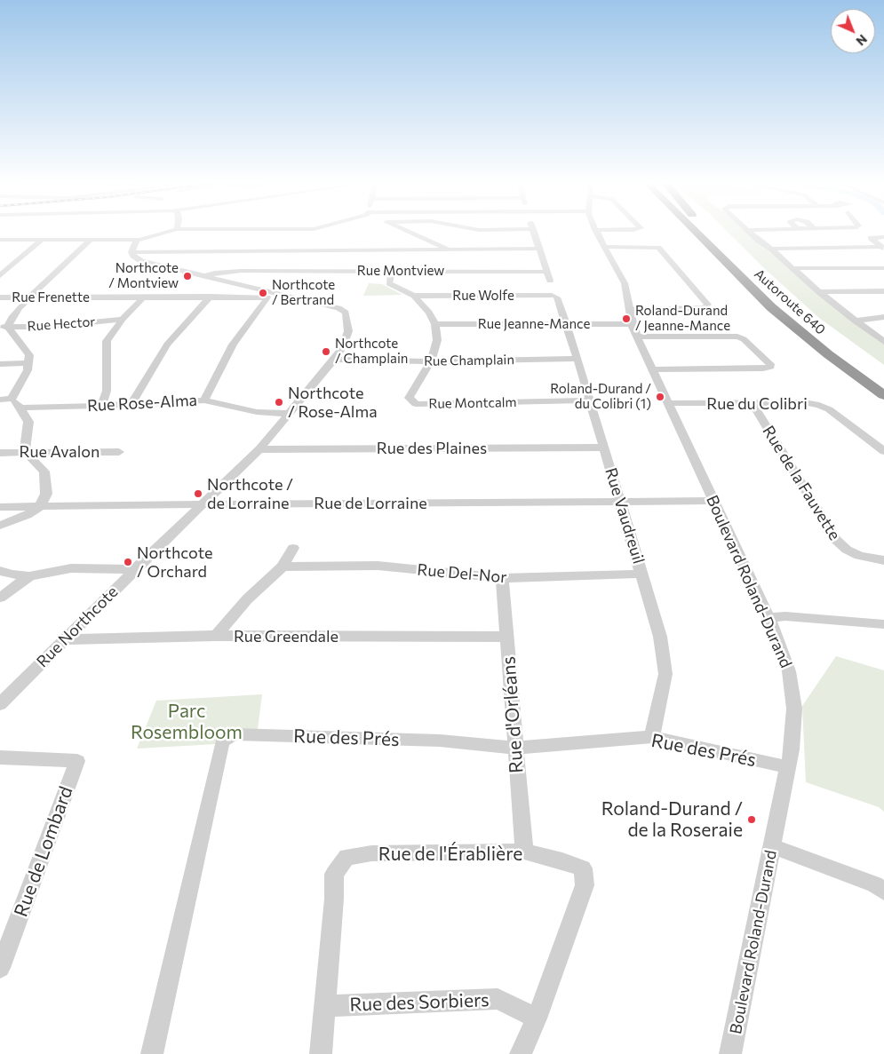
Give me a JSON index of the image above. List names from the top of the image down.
{
  "streets": {
    "highway": ["Autoroute 640"],
    "street": [
      "Rue Montview",
      "Rue Wolfe",
      "Rue Frenette",
      "Rue Hector",
      "Rue Jeanne-Mance",
      "Rue Champlain",
      "Rue Rose-Alma",
      "Rue Montcalm",
      "Rue du Colibri",
      "Rue des Plaines",
      "Rue Avalon",
      "Rue de la Fauvette",
      "Rue de Lorraine",
      "Rue Vaudreuil",
      "Rue Del-Nor",
      "Boulevard Roland-Durand",
      "Rue Northcote",
      "Rue Greendale",
      "Rue d'Orléans",
      "Rue des Prés",
      "Rue de Lombard",
      "Rue de l'Érablière",
      "Rue des Sorbiers"
    ]
  },
  "crossings": [
    ["Rue Montview", "Rue Northcote"],
    ["Rue Wolfe", "Rue Vaudreuil"],
    ["Rue Frenette", "Rue Northcote"],
    ["Rue Jeanne-Mance", "Rue Montcalm"],
    ["Rue Jeanne-Mance", "Rue Vaudreuil"],
    ["Rue Jeanne-Mance", "Boulevard Roland-Durand"],
    ["Rue Champlain", "Rue Montcalm"],
    ["Rue Champlain", "Rue Vaudreuil"],
    ["Rue Champlain", "Rue Northcote"],
    ["Rue Rose-Alma", "Rue Northcote"],
    ["Rue Montcalm", "Rue Vaudreuil"],
    ["Rue du Colibri", "Rue de la Fauvette"],
    ["Rue du Colibri", "Boulevard Roland-Durand"],
    ["Rue des Plaines", "Rue Vaudreuil"],
    ["Rue des Plaines", "Rue Northcote"],
    ["Rue de Lorraine", "Rue Vaudreuil"],
    ["Rue de Lorraine", "Boulevard Roland-Durand"],
    ["Rue de Lorraine", "Rue Northcote"],
    ["Rue Vaudreuil", "Rue Del-Nor"],
    ["Rue Vaudreuil", "Rue des Prés"],
    ["Rue Del-Nor", "Rue d'Orléans"],
    ["Boulevard Roland-Durand", "Rue des Prés"],
    ["Rue Northcote", "Rue Greendale"],
    ["Rue Greendale", "Rue d'Orléans"],
    ["Rue d'Orléans", "Rue des Prés"],
    ["Rue d'Orléans", "Rue de l'Érablière"],
    ["Rue de l'Érablière", "Rue des Sorbiers"]
  ],
  "parks": ["Parc Rosembloom"],
  "places": [
    "Northcote / Montview",
    "Northcote / Bertrand",
    "Roland-Durand / Jeanne-Mance",
    "Northcote / Champlain",
    "Roland-Durand / du Colibri (1)",
    "Northcote / Rose-Alma",
    "Northcote / de Lorraine",
    "Northcote / Orchard",
    "Roland-Durand / de la Roseraie"
  ],
  "north": "bottom right"
}
